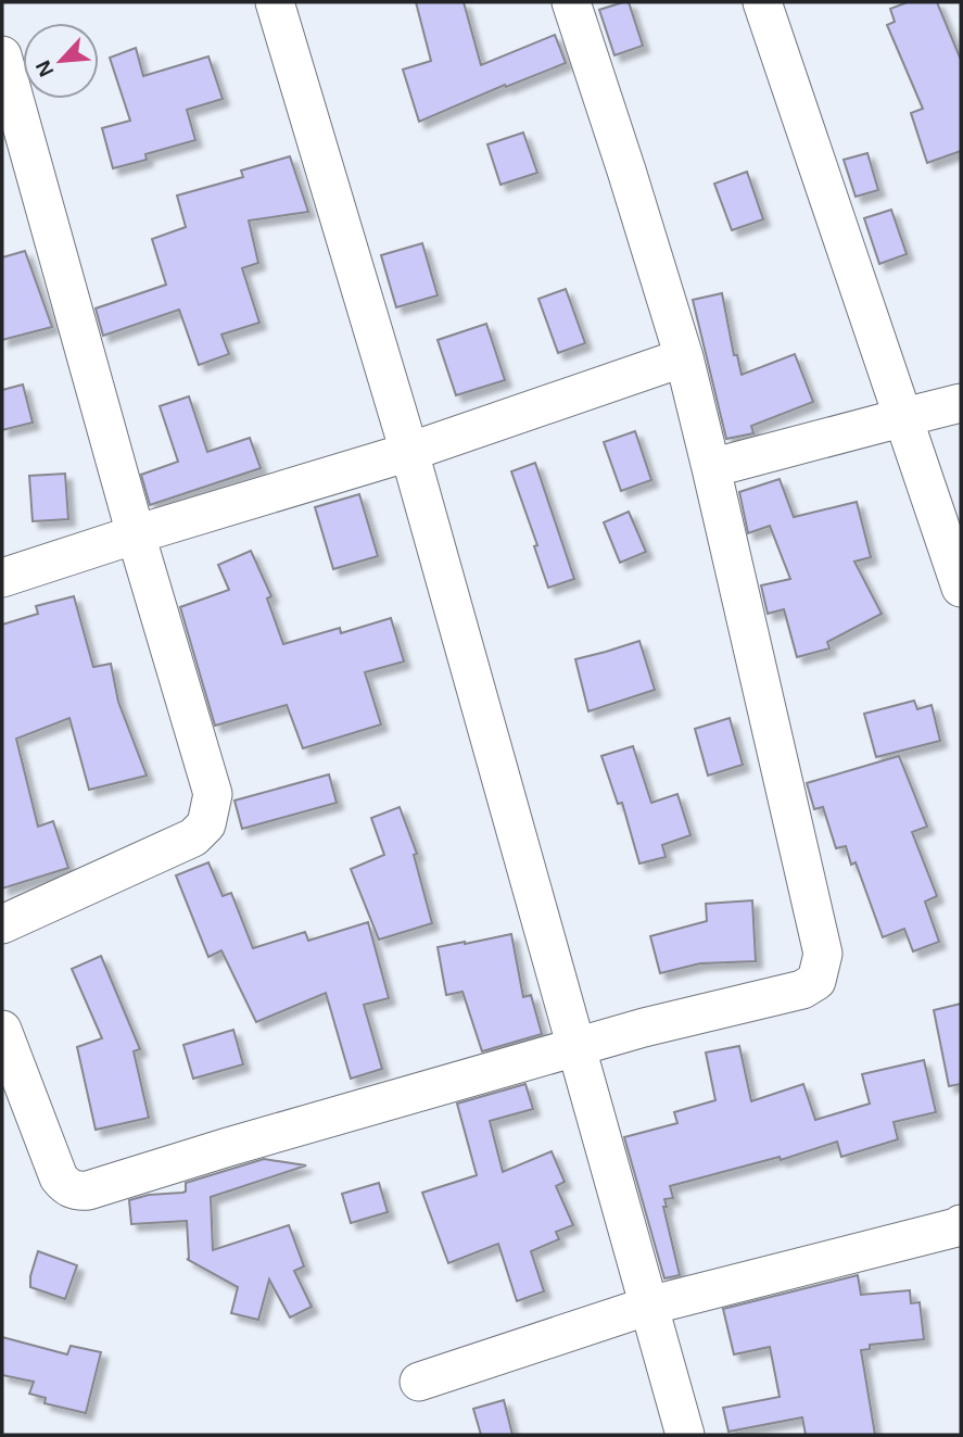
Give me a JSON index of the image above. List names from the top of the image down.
{
  "north": "bottom left"
}
